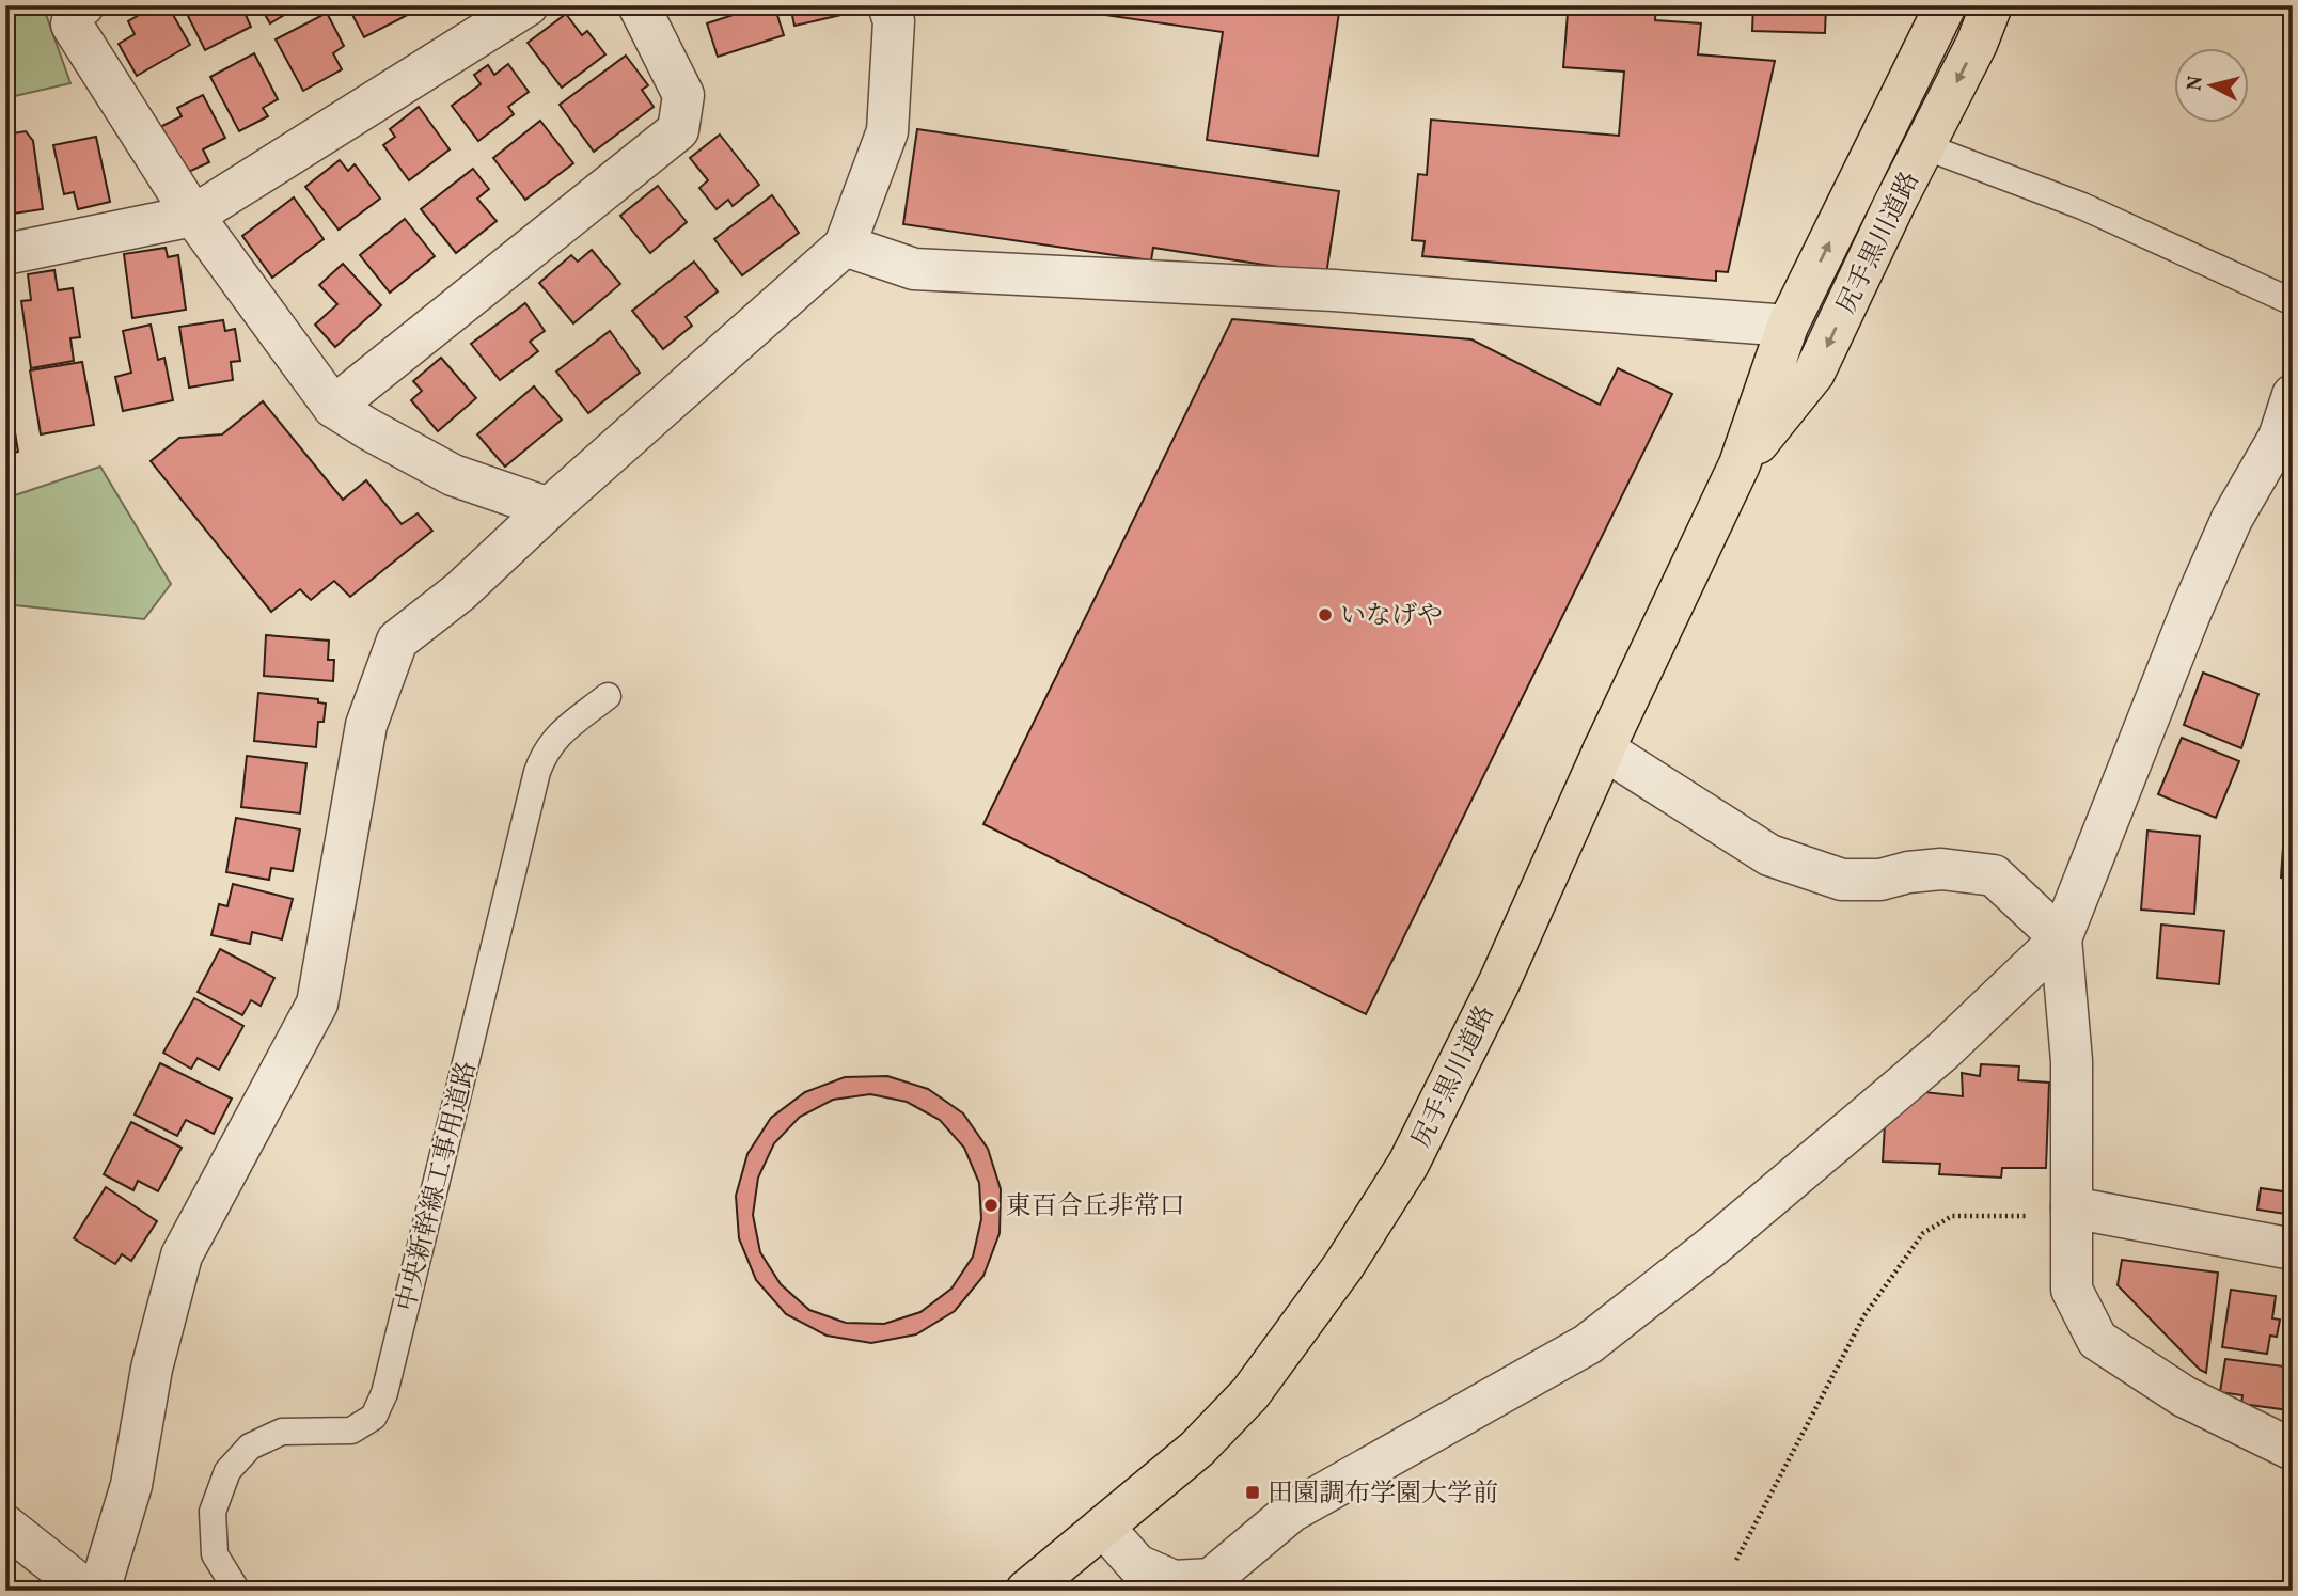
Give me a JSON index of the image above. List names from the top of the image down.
{
  "streets": {
    "main road": ["尻手黒川道路"],
    "lane": ["中央新幹線工事用道路"]
  },
  "places": {
    "other": ["いなげや", "東百合丘非常口"],
    "transit": ["田園調布学園大学前"]
  },
  "north": "left"
}
